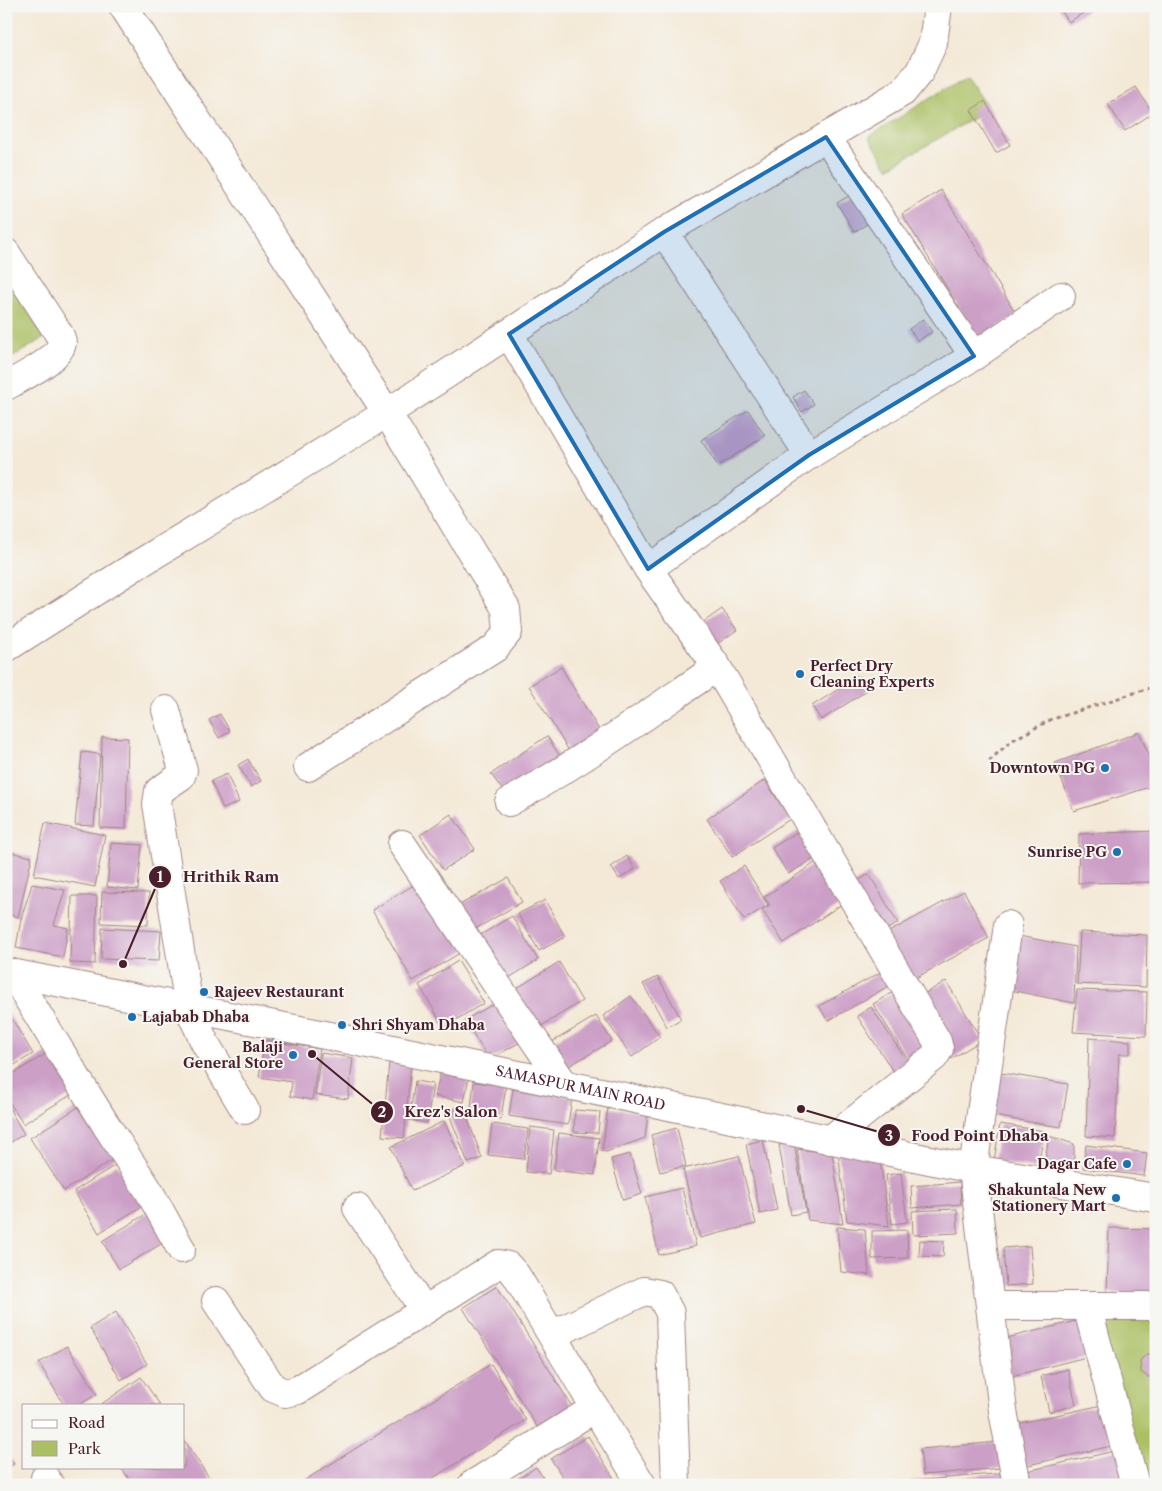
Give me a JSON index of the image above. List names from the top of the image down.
{
  "streets": {
    "street": ["SAMASPUR MAIN ROAD"]
  },
  "places": [
    "Perfect Dry Cleaning Experts",
    "Downtown PG",
    "Sunrise PG",
    "Hrithik Ram",
    "Rajeev Restaurant",
    "Lajabab Dhaba",
    "Shri Shyam Dhaba",
    "Krez's Salon",
    "Balaji General Store",
    "Food Point Dhaba",
    "Dagar Cafe",
    "Shakuntala New Stationery Mart"
  ],
  "legend": ["Road", "Park"]
}
